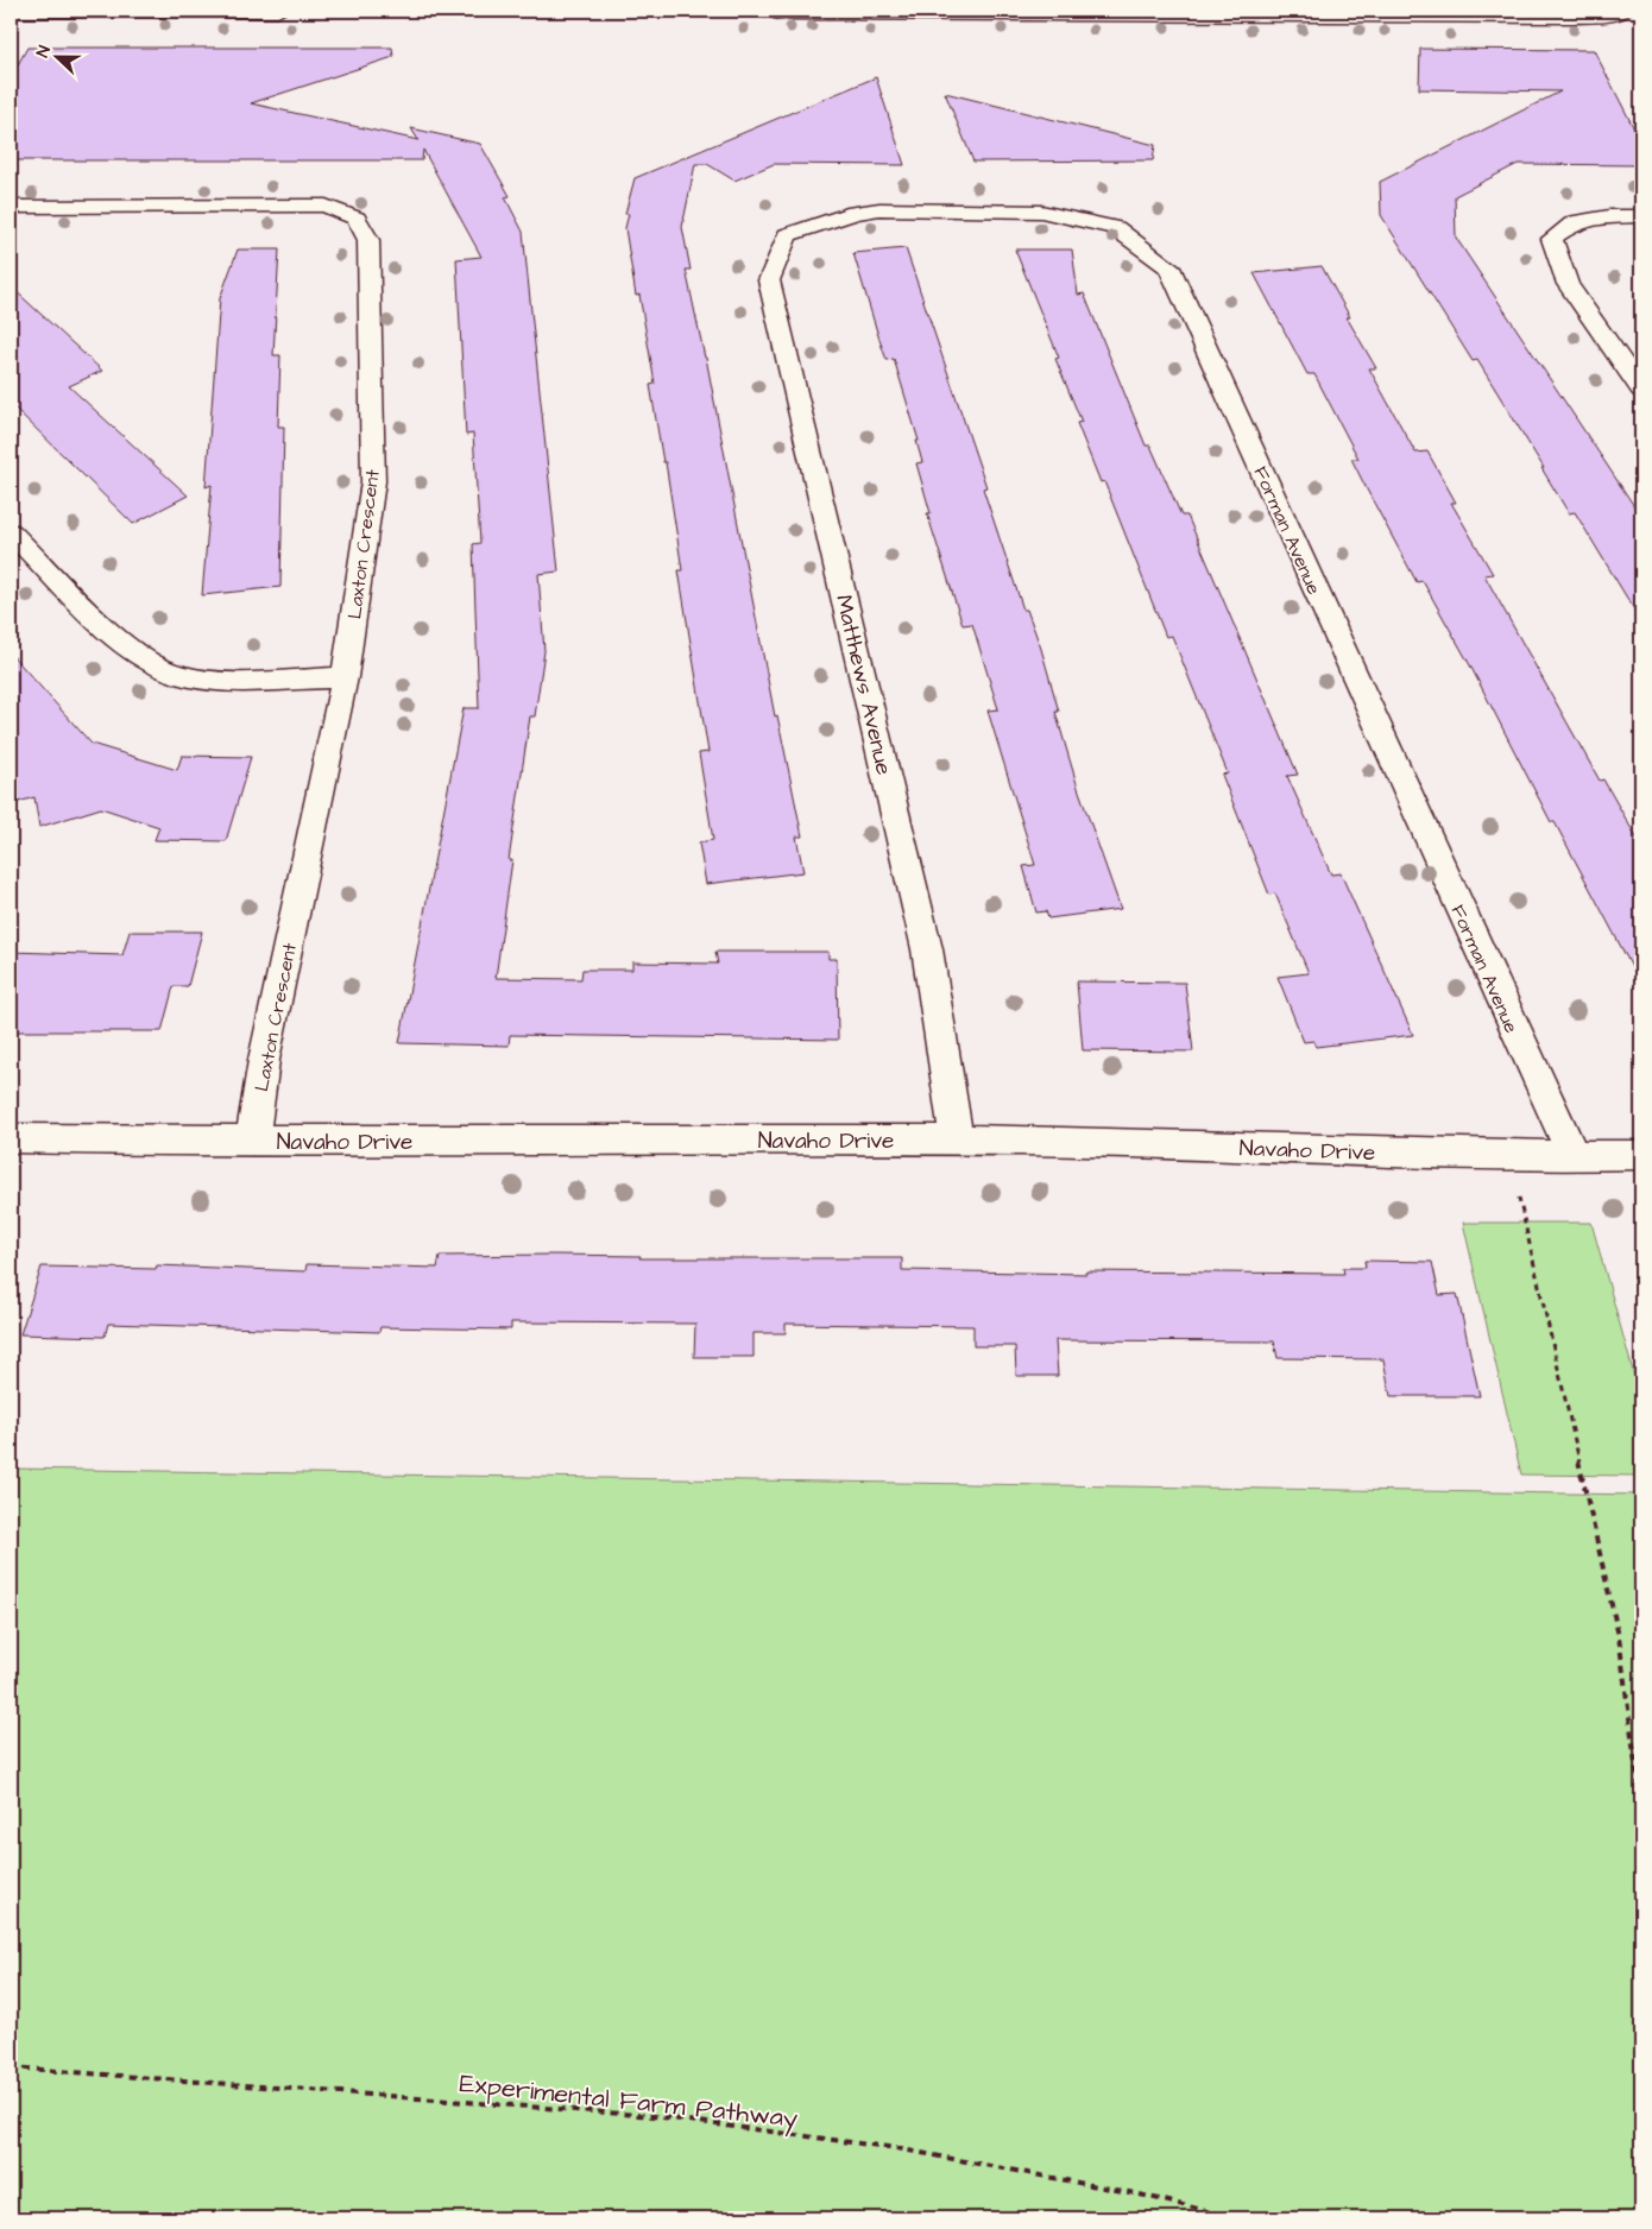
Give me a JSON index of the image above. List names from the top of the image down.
{
  "streets": {
    "street": [
      "Forman Avenue",
      "Laxton Crescent",
      "Matthews Avenue",
      "Navaho Drive"
    ],
    "path": ["Experimental Farm Pathway"]
  },
  "crossings": [
    ["Forman Avenue", "Matthews Avenue"],
    ["Forman Avenue", "Navaho Drive"],
    ["Laxton Crescent", "Navaho Drive"],
    ["Matthews Avenue", "Navaho Drive"]
  ],
  "north": "left"
}
